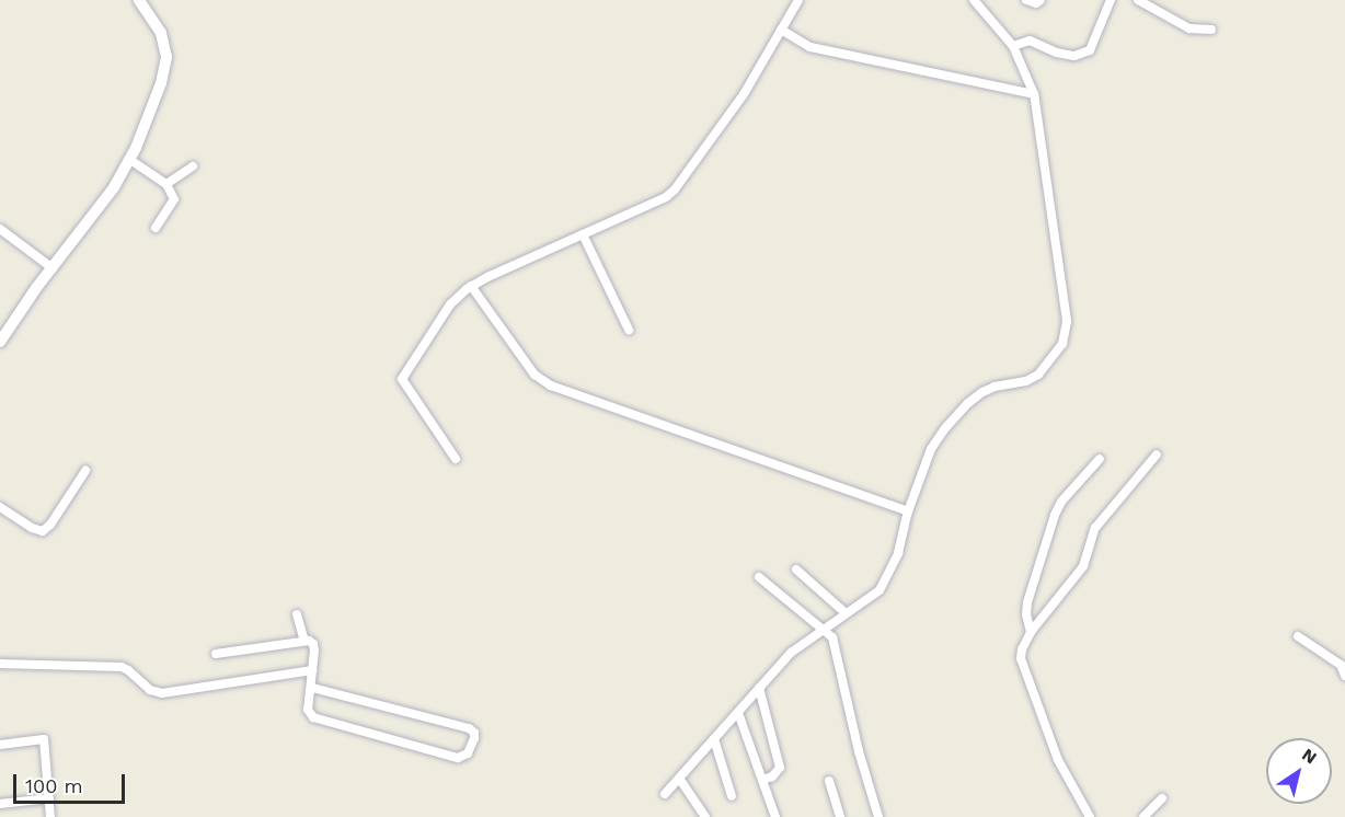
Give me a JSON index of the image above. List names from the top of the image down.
{
  "scale_bar": "100 m",
  "north": "top right"
}
